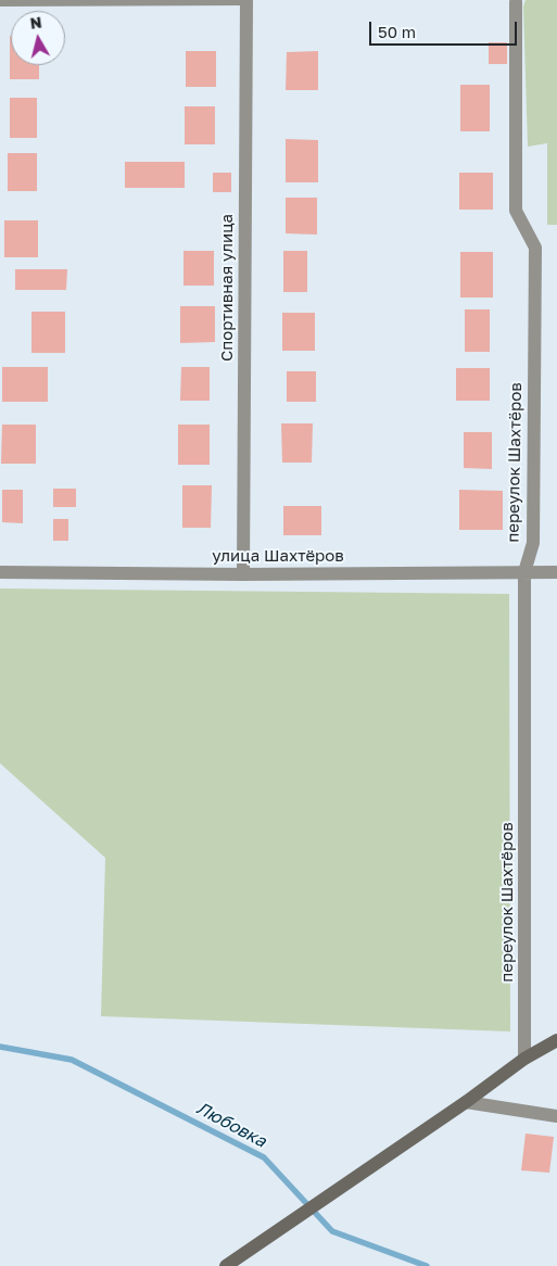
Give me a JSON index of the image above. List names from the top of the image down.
{
  "streets": {
    "street": ["Спортивная улица", "переулок Шахтёров", "улица Шахтёров"]
  },
  "crossings": [
    ["Спортивная улица", "улица Шахтёров"],
    ["переулок Шахтёров", "улица Шахтёров"]
  ],
  "water": ["Любовка"],
  "scale_bar": "50 m",
  "north": "top"
}
